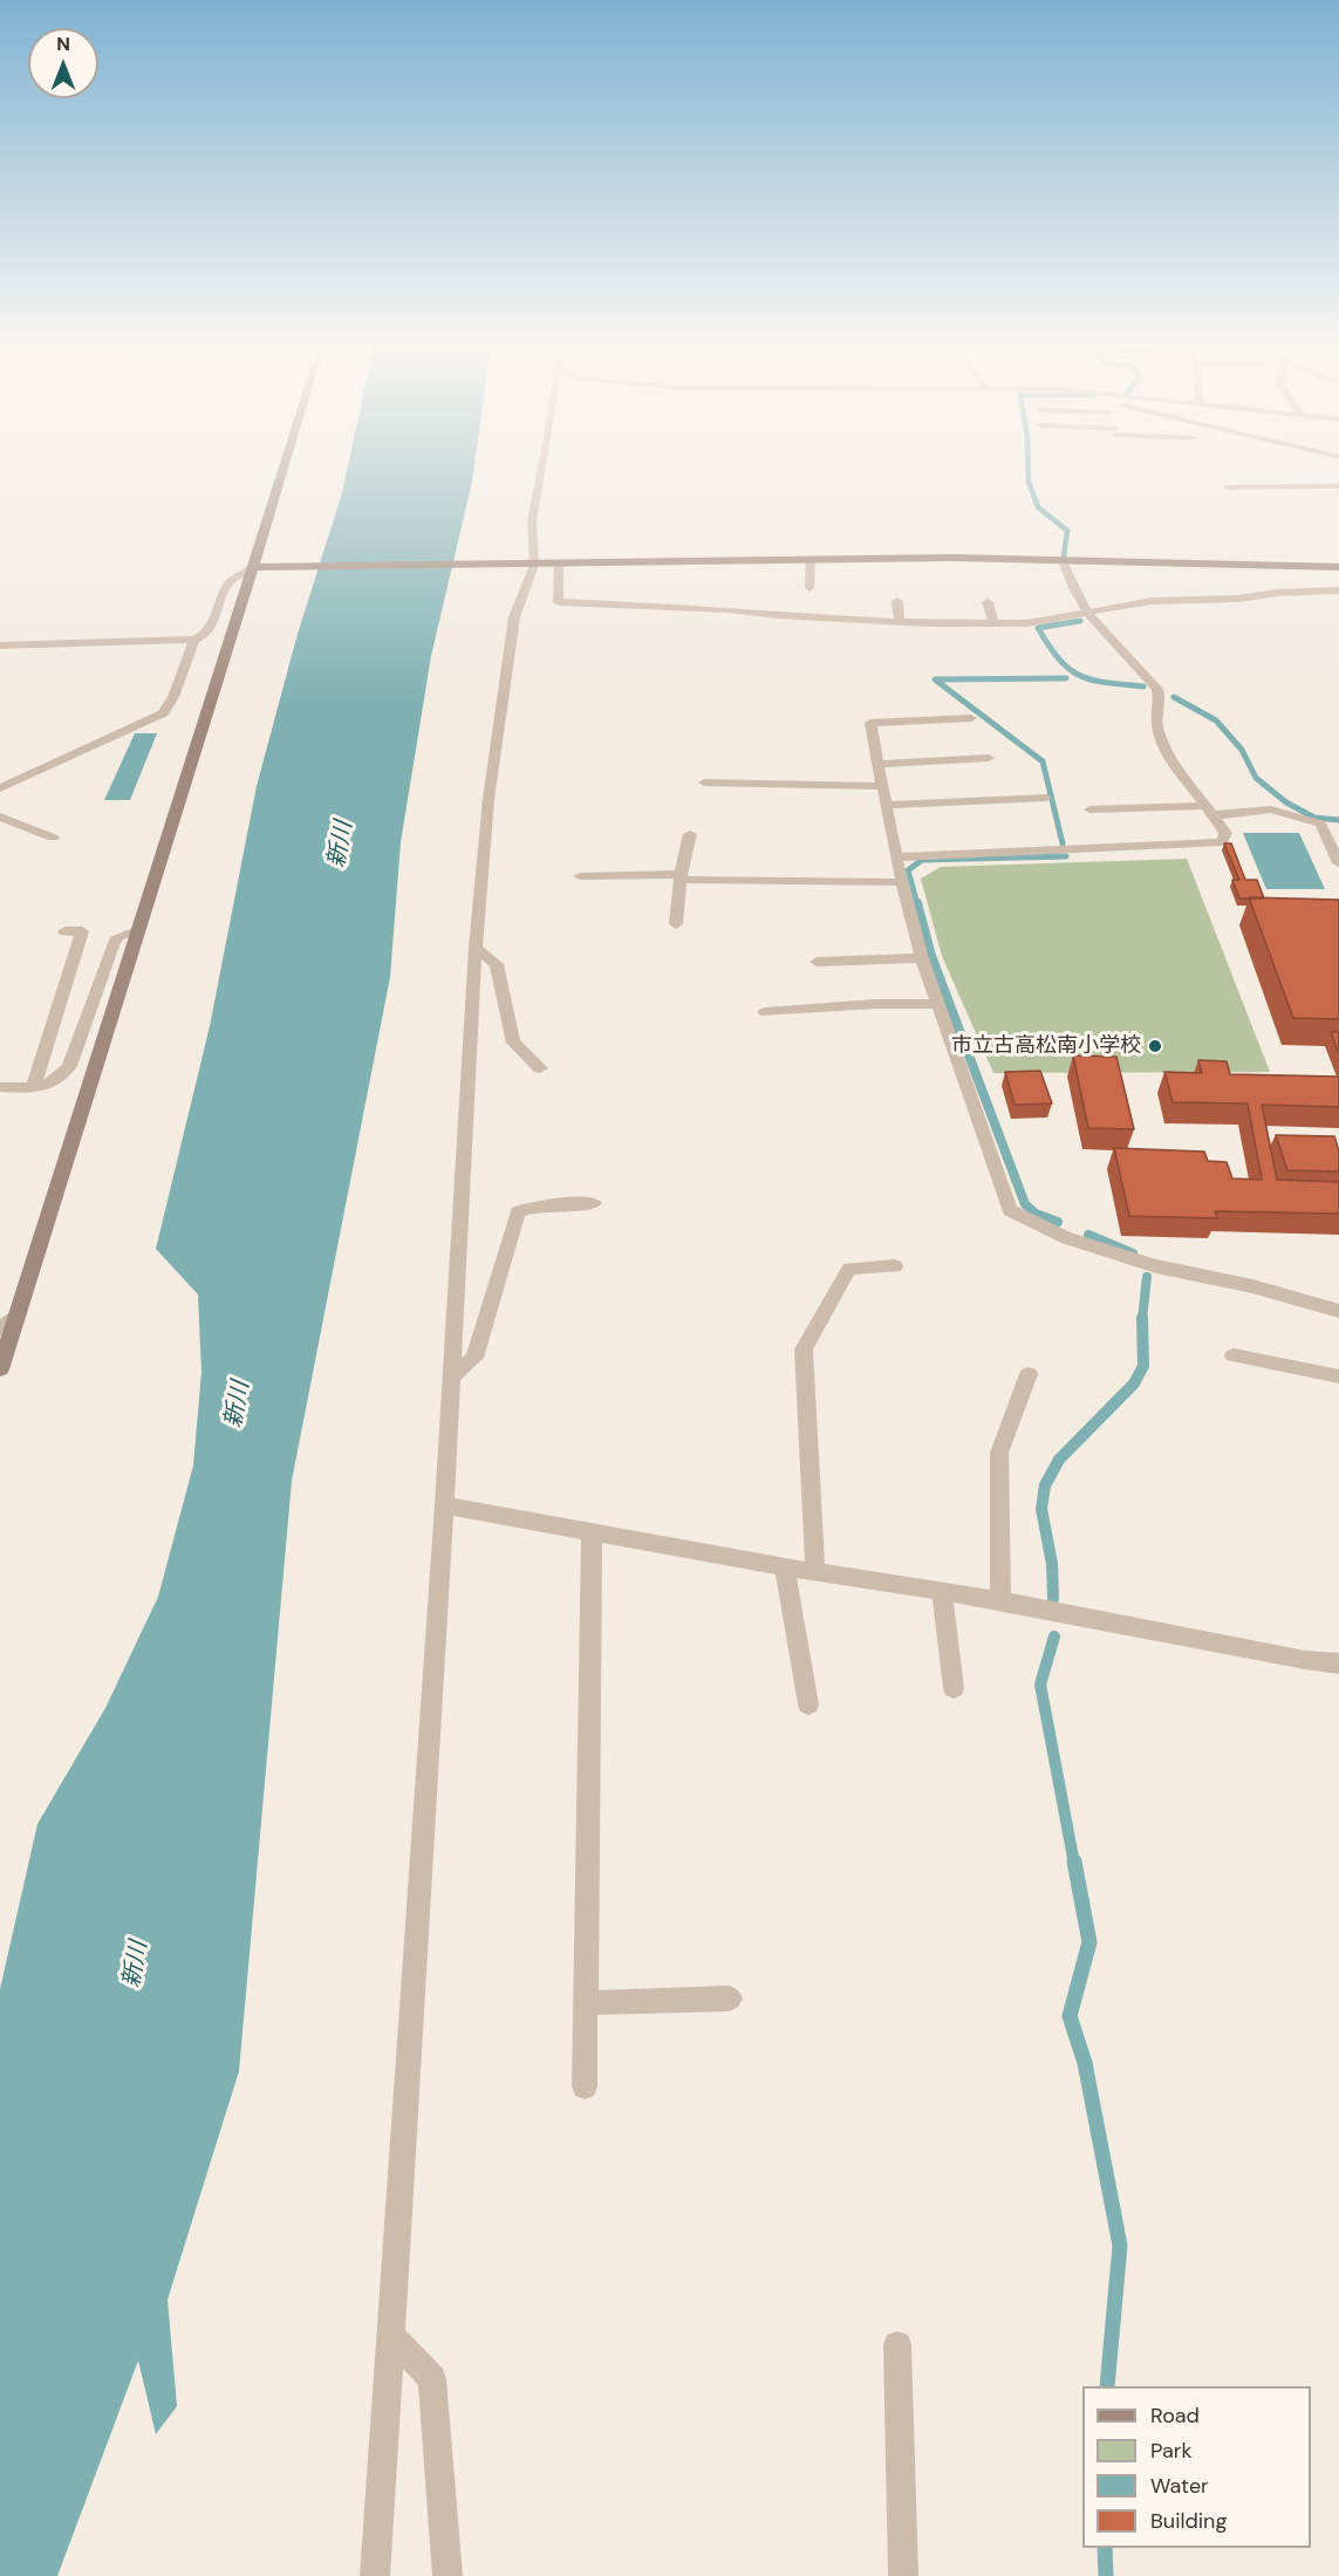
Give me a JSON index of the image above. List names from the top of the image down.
{
  "water": ["新川"],
  "places": ["市立古高松南小学校"],
  "legend": [
    "Road",
    "Park",
    "Water",
    "Building"
  ],
  "north": "top"
}
